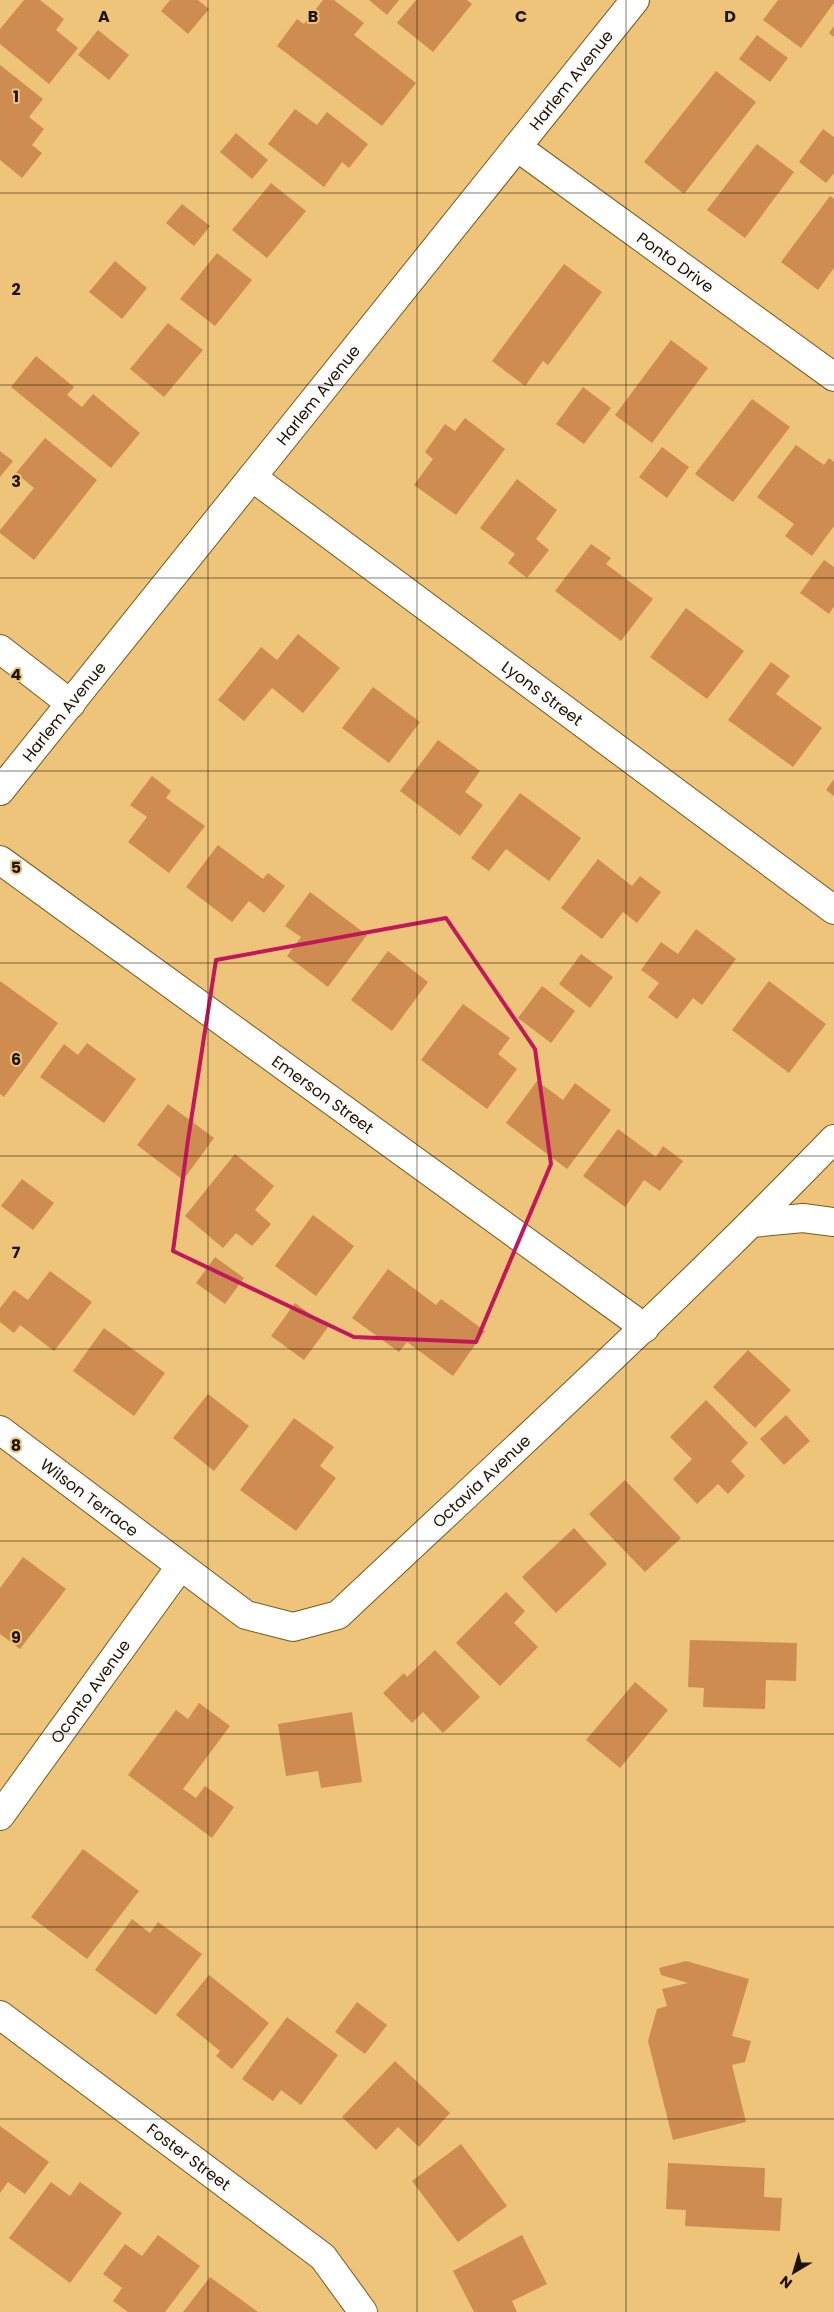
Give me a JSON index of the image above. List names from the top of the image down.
{
  "streets": {
    "street": [
      "Harlem Avenue",
      "Ponto Drive",
      "Lyons Street",
      "Emerson Street",
      "Octavia Avenue",
      "Wilson Terrace",
      "Oconto Avenue",
      "Foster Street"
    ]
  },
  "crossings": [
    ["Harlem Avenue", "Ponto Drive"],
    ["Harlem Avenue", "Lyons Street"],
    ["Emerson Street", "Octavia Avenue"],
    ["Octavia Avenue", "Wilson Terrace"],
    ["Octavia Avenue", "Oconto Avenue"],
    ["Wilson Terrace", "Oconto Avenue"]
  ],
  "north": "bottom left",
  "grid": {
    "columns": [
      "A",
      "B",
      "C",
      "D"
    ],
    "rows": [
      "1",
      "2",
      "3",
      "4",
      "5",
      "6",
      "7",
      "8",
      "9"
    ]
  }
}
